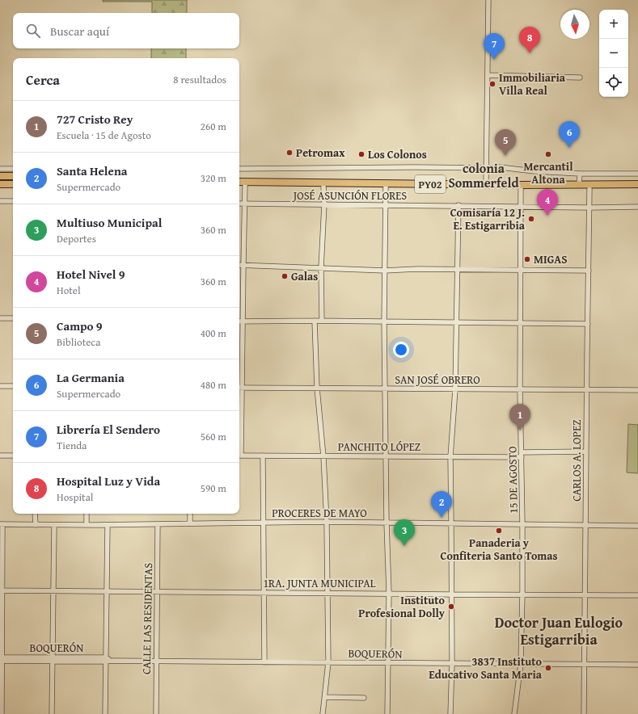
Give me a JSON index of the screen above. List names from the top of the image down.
{
  "streets": {
    "highway": ["PY02"],
    "street": [
      "JOSÉ ASUNCIÓN FLORES",
      "SAN JOSÉ OBRERO",
      "PANCHITO LÓPEZ",
      "CARLOS A. LOPEZ",
      "15 DE AGOSTO",
      "PROCERES DE MAYO",
      "1RA. JUNTA MUNICIPAL",
      "CALLE LAS RESIDENTAS",
      "BOQUERÓN"
    ]
  },
  "crossings": [
    ["PY02", "CARLOS A. LOPEZ"],
    ["PY02", "15 DE AGOSTO"],
    ["JOSÉ ASUNCIÓN FLORES", "CARLOS A. LOPEZ"],
    ["JOSÉ ASUNCIÓN FLORES", "15 DE AGOSTO"],
    ["SAN JOSÉ OBRERO", "CARLOS A. LOPEZ"],
    ["SAN JOSÉ OBRERO", "15 DE AGOSTO"],
    ["PANCHITO LÓPEZ", "CARLOS A. LOPEZ"],
    ["PANCHITO LÓPEZ", "15 DE AGOSTO"],
    ["CARLOS A. LOPEZ", "PROCERES DE MAYO"],
    ["CARLOS A. LOPEZ", "1RA. JUNTA MUNICIPAL"],
    ["CARLOS A. LOPEZ", "BOQUERÓN"],
    ["15 DE AGOSTO", "PROCERES DE MAYO"],
    ["15 DE AGOSTO", "1RA. JUNTA MUNICIPAL"],
    ["15 DE AGOSTO", "BOQUERÓN"],
    ["PROCERES DE MAYO", "CALLE LAS RESIDENTAS"],
    ["1RA. JUNTA MUNICIPAL", "CALLE LAS RESIDENTAS"],
    ["CALLE LAS RESIDENTAS", "BOQUERÓN"]
  ],
  "districts": ["colonia Sommerfeld", "Doctor Juan Eulogio Estigarribia"],
  "places": [
    "Immobiliaria Villa Real",
    "Petromax",
    "Los Colonos",
    "Mercantil Altona",
    "Comisaría 12 J. E. Estigarribia",
    "MIGAS",
    "Galas",
    "Panaderia y Confiteria Santo Tomas",
    "Instituto Profesional Dolly",
    "3837 Instituto Educativo Santa Maria"
  ],
  "north": "bottom",
  "page": {
    "map_buttons": ["+", "−"],
    "search": "Buscar aquí",
    "pins": [
      "8",
      "7",
      "6",
      "5",
      "4",
      "1",
      "2",
      "3"
    ],
    "heading": ["Cerca", "8 resultados"],
    "list": [
      {
        "mark": "1",
        "name": "727 Cristo Rey",
        "note": "Escuela · 15 de Agosto",
        "value": "260 m"
      },
      {
        "mark": "2",
        "name": "Santa Helena",
        "note": "Supermercado",
        "value": "320 m"
      },
      {
        "mark": "3",
        "name": "Multiuso Municipal",
        "note": "Deportes",
        "value": "360 m"
      },
      {
        "mark": "4",
        "name": "Hotel Nivel 9",
        "note": "Hotel",
        "value": "360 m"
      },
      {
        "mark": "5",
        "name": "Campo 9",
        "note": "Biblioteca",
        "value": "400 m"
      },
      {
        "mark": "6",
        "name": "La Germania",
        "note": "Supermercado",
        "value": "480 m"
      },
      {
        "mark": "7",
        "name": "Librería El Sendero",
        "note": "Tienda",
        "value": "560 m"
      },
      {
        "mark": "8",
        "name": "Hospital Luz y Vida",
        "note": "Hospital",
        "value": "590 m"
      }
    ]
  }
}
